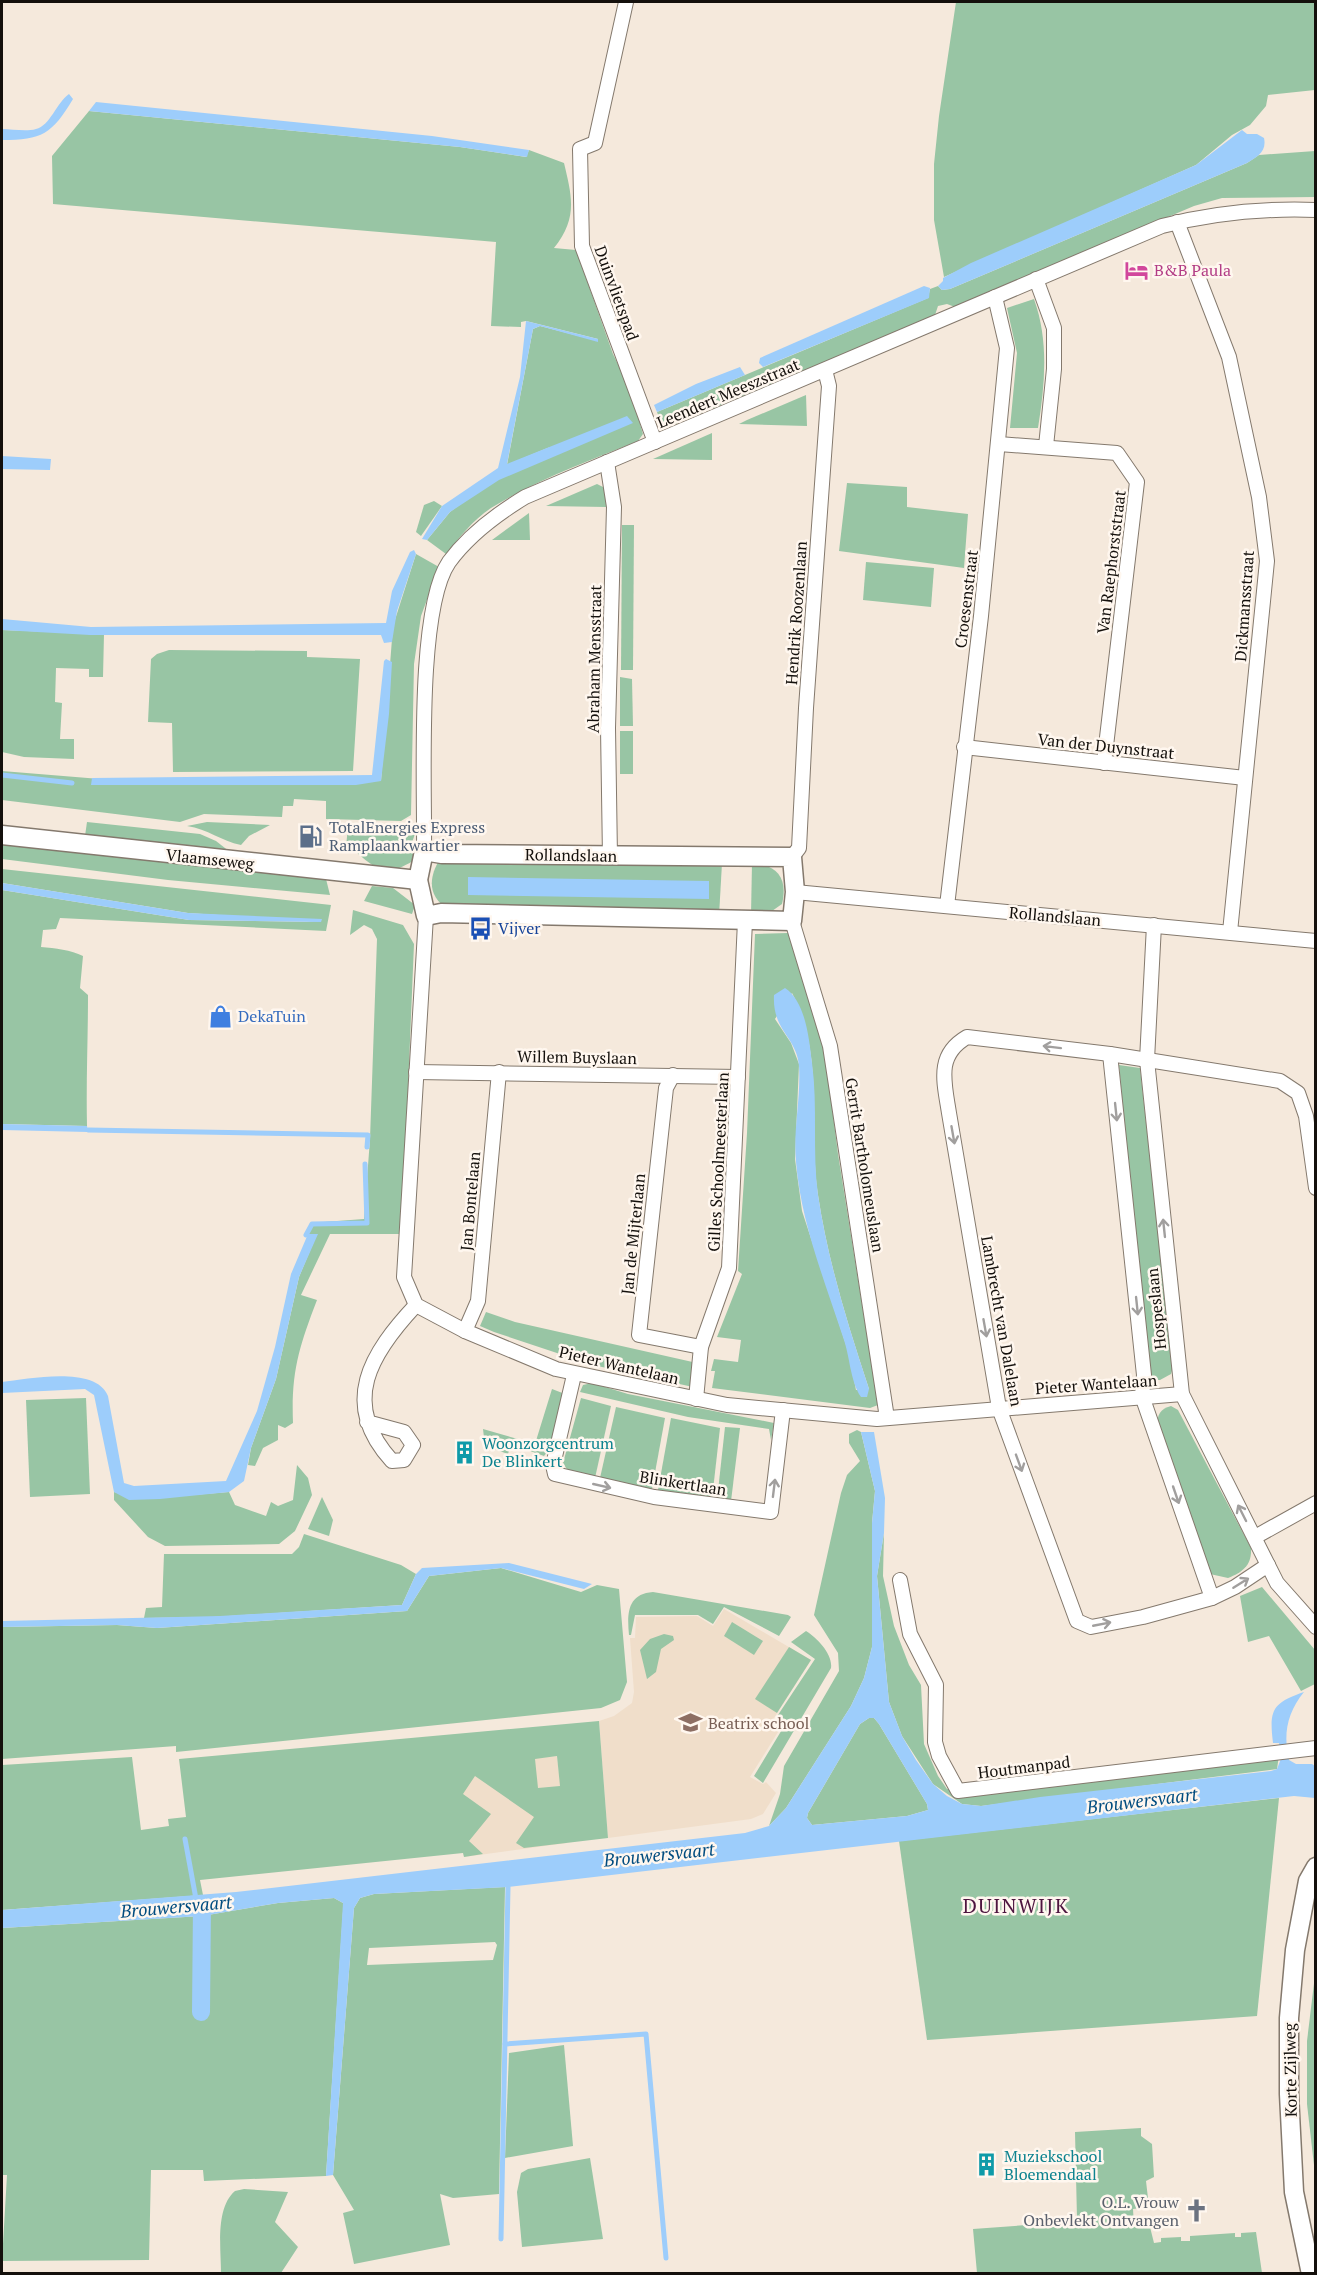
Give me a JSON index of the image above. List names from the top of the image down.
{
  "streets": {
    "street": [
      "Duinvlietspad",
      "Leendert Meeszstraat",
      "Van Raephorststraat",
      "Croesenstraat",
      "Dickmansstraat",
      "Hendrik Roozenlaan",
      "Abraham Mensstraat",
      "Van der Duynstraat",
      "Rollandslaan",
      "Vlaamseweg",
      "Willem Buyslaan",
      "Gilles Schoolmeesterlaan",
      "Gerrit Bartholomeuslaan",
      "Jan Bontelaan",
      "Jan de Mijterlaan",
      "Hospeslaan",
      "Lambrecht van Dalelaan",
      "Pieter Wantelaan",
      "Blinkertlaan",
      "Houtmanpad",
      "Korte Zijlweg"
    ]
  },
  "crossings": [
    ["Duinvlietspad", "Leendert Meeszstraat"],
    ["Leendert Meeszstraat", "Croesenstraat"],
    ["Leendert Meeszstraat", "Dickmansstraat"],
    ["Leendert Meeszstraat", "Hendrik Roozenlaan"],
    ["Leendert Meeszstraat", "Abraham Mensstraat"],
    ["Leendert Meeszstraat", "Rollandslaan"],
    ["Van Raephorststraat", "Croesenstraat"],
    ["Van Raephorststraat", "Van der Duynstraat"],
    ["Croesenstraat", "Van der Duynstraat"],
    ["Croesenstraat", "Rollandslaan"],
    ["Dickmansstraat", "Van der Duynstraat"],
    ["Dickmansstraat", "Rollandslaan"],
    ["Hendrik Roozenlaan", "Rollandslaan"],
    ["Abraham Mensstraat", "Rollandslaan"],
    ["Rollandslaan", "Hospeslaan"],
    ["Willem Buyslaan", "Gilles Schoolmeesterlaan"],
    ["Willem Buyslaan", "Jan Bontelaan"],
    ["Willem Buyslaan", "Jan de Mijterlaan"],
    ["Gilles Schoolmeesterlaan", "Jan de Mijterlaan"],
    ["Gilles Schoolmeesterlaan", "Pieter Wantelaan"],
    ["Gerrit Bartholomeuslaan", "Pieter Wantelaan"],
    ["Jan Bontelaan", "Pieter Wantelaan"],
    ["Hospeslaan", "Lambrecht van Dalelaan"],
    ["Hospeslaan", "Pieter Wantelaan"],
    ["Lambrecht van Dalelaan", "Pieter Wantelaan"],
    ["Pieter Wantelaan", "Blinkertlaan"]
  ],
  "districts": ["DUINWIJK"],
  "water": ["Brouwersvaart"],
  "places": {
    "hotel": ["B&B Paula"],
    "fuel station": ["TotalEnergies Express Ramplaankwartier"],
    "bus stop": ["Vijver"],
    "shop": ["DekaTuin"],
    "building": ["Woonzorgcentrum De Blinkert", "Muziekschool Bloemendaal"],
    "school or university": ["Beatrix school"],
    "church": ["O.L. Vrouw Onbevlekt Ontvangen"]
  }
}
